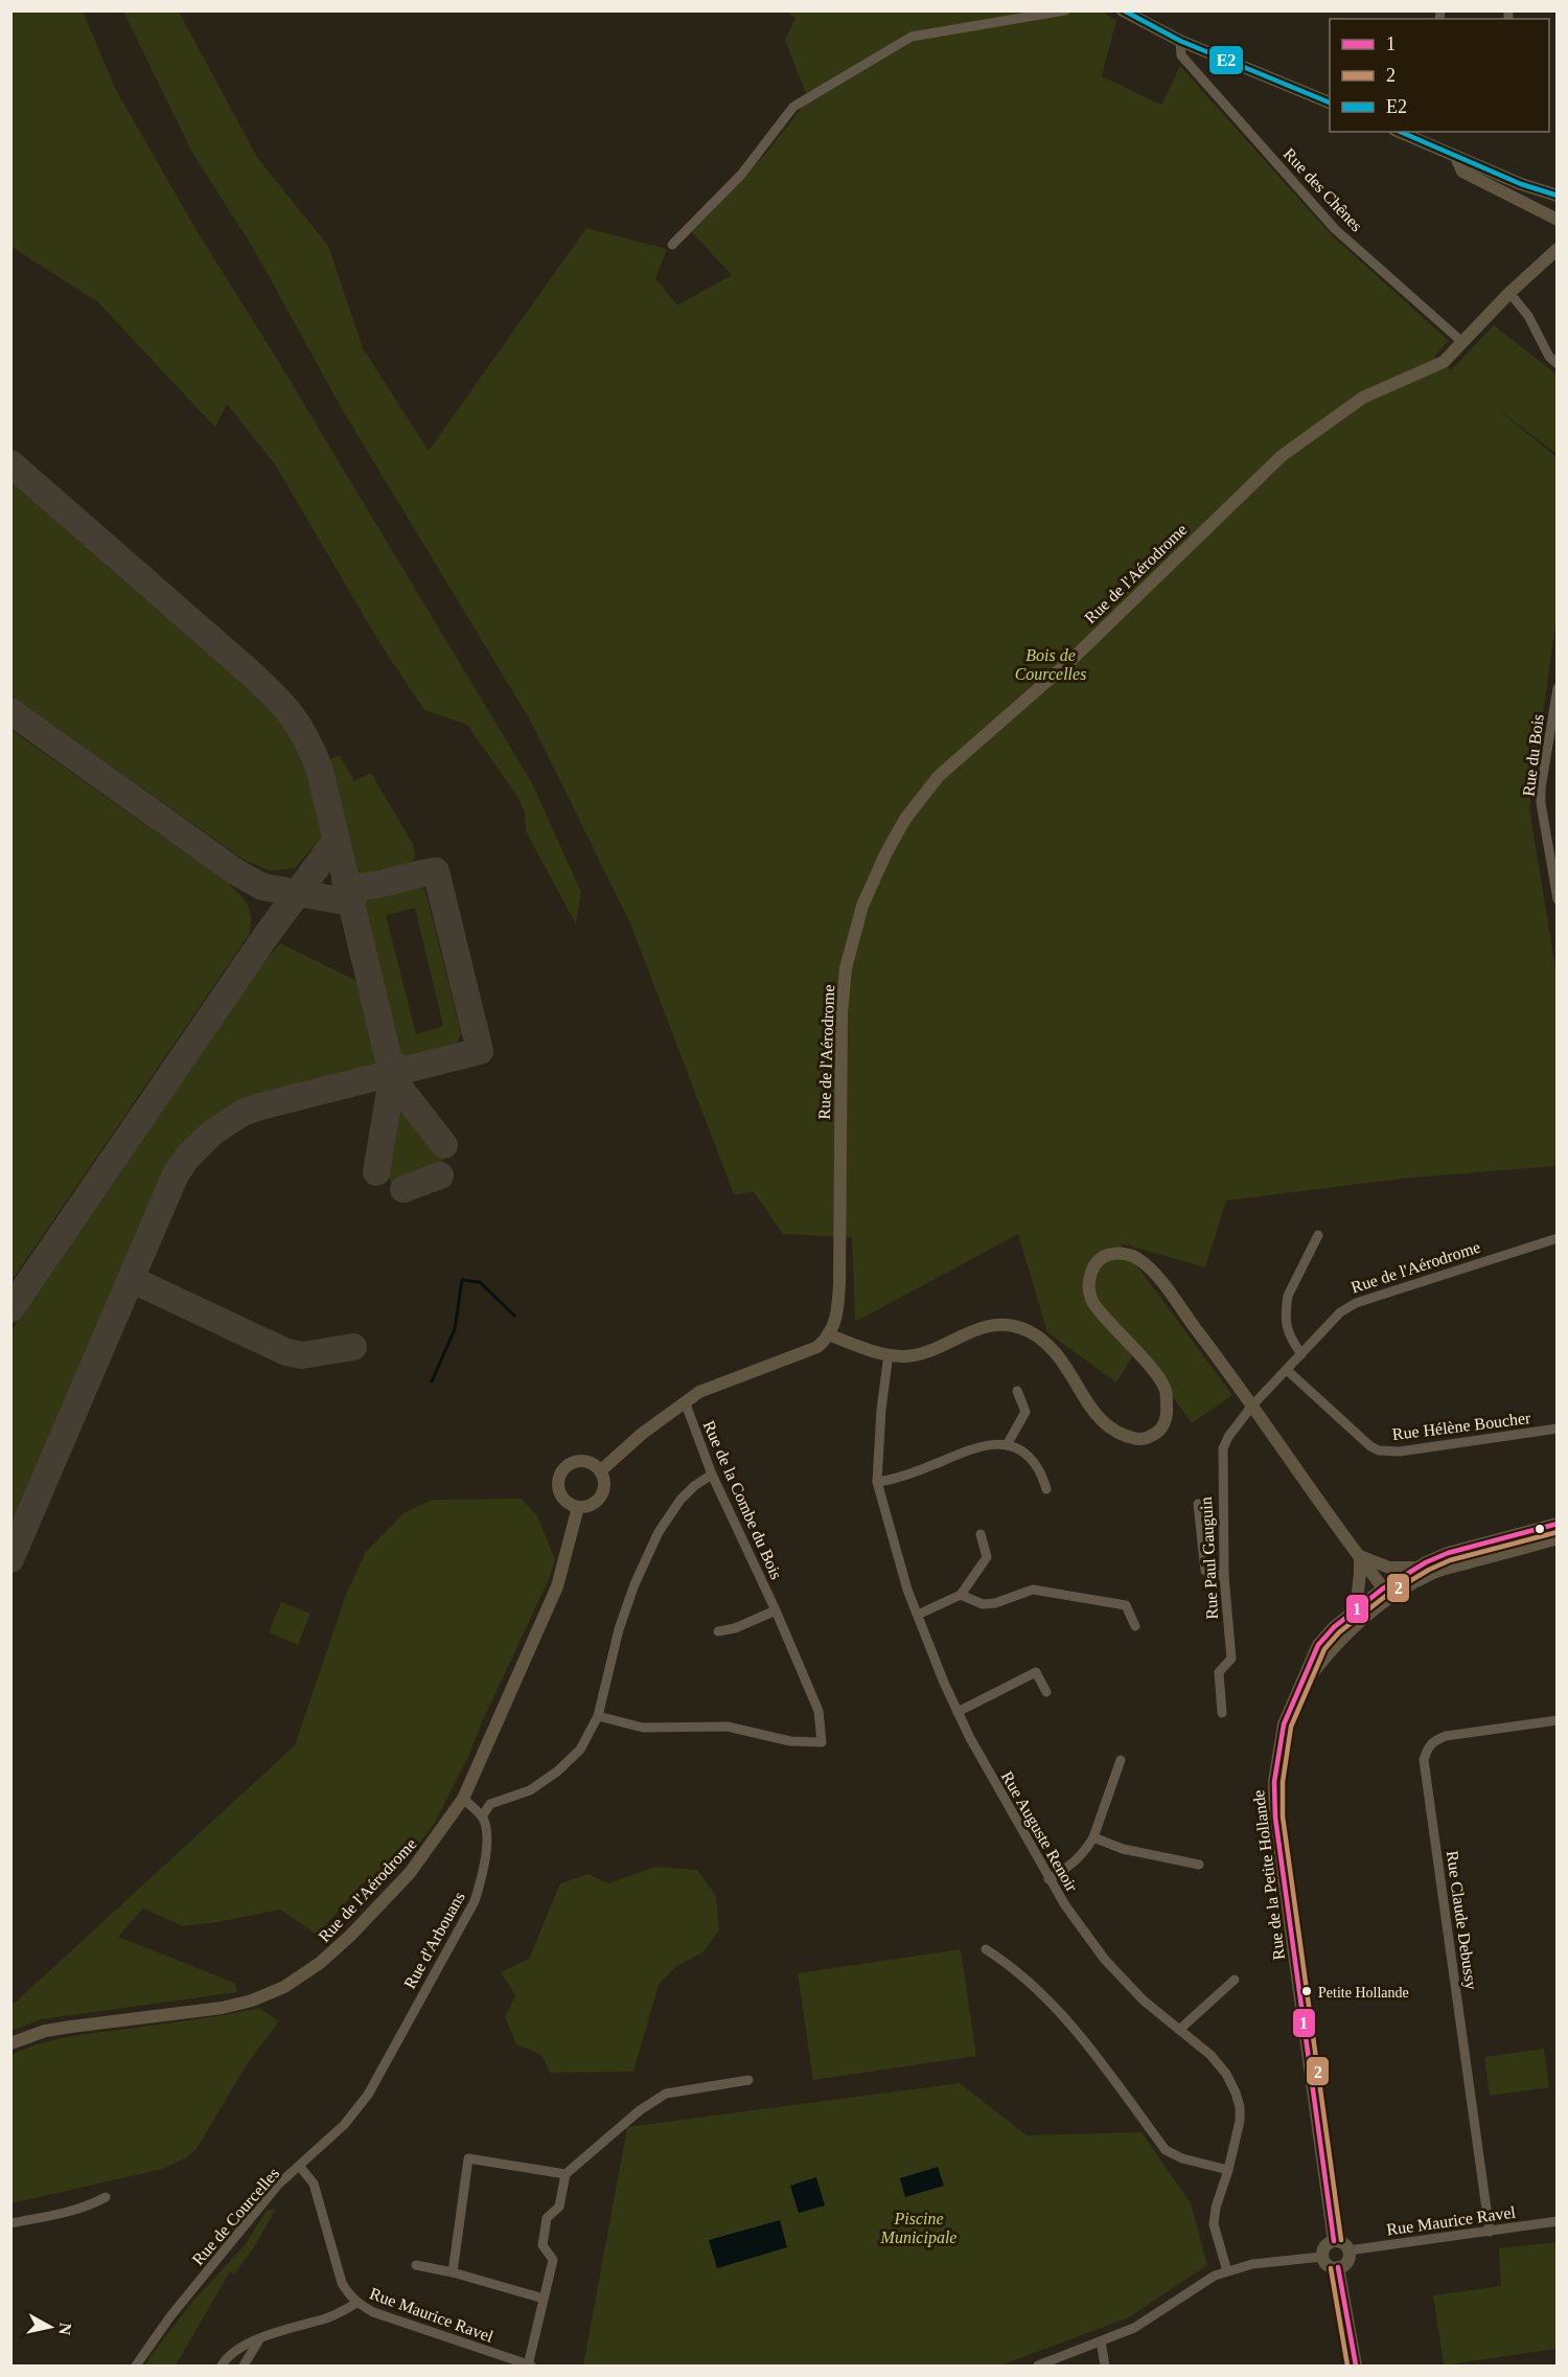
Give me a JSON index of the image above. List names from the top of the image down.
{
  "streets": {
    "street": [
      "Rue des Chênes",
      "Rue de l'Aérodrome",
      "Rue du Bois",
      "Rue Hélène Boucher",
      "Rue de la Combe du Bois",
      "Rue Paul Gauguin",
      "Rue Auguste Renoir",
      "Rue de la Petite Hollande",
      "Rue Claude Debussy",
      "Rue d'Arbouans",
      "Rue de Courcelles",
      "Rue Maurice Ravel"
    ]
  },
  "crossings": [
    ["Rue des Chênes", "Rue de l'Aérodrome"],
    ["Rue de l'Aérodrome", "Rue Hélène Boucher"],
    ["Rue de l'Aérodrome", "Rue Paul Gauguin"],
    ["Rue de la Petite Hollande", "Rue Maurice Ravel"],
    ["Rue Claude Debussy", "Rue Maurice Ravel"],
    ["Rue d'Arbouans", "Rue de Courcelles"],
    ["Rue de Courcelles", "Rue Maurice Ravel"]
  ],
  "parks": ["Bois de Courcelles", "Piscine Municipale"],
  "places": ["Petite Hollande"],
  "lines": ["transit line E2", "transit line 1", "transit line 2"],
  "legend": ["1", "2", "E2"],
  "north": "right"
}
